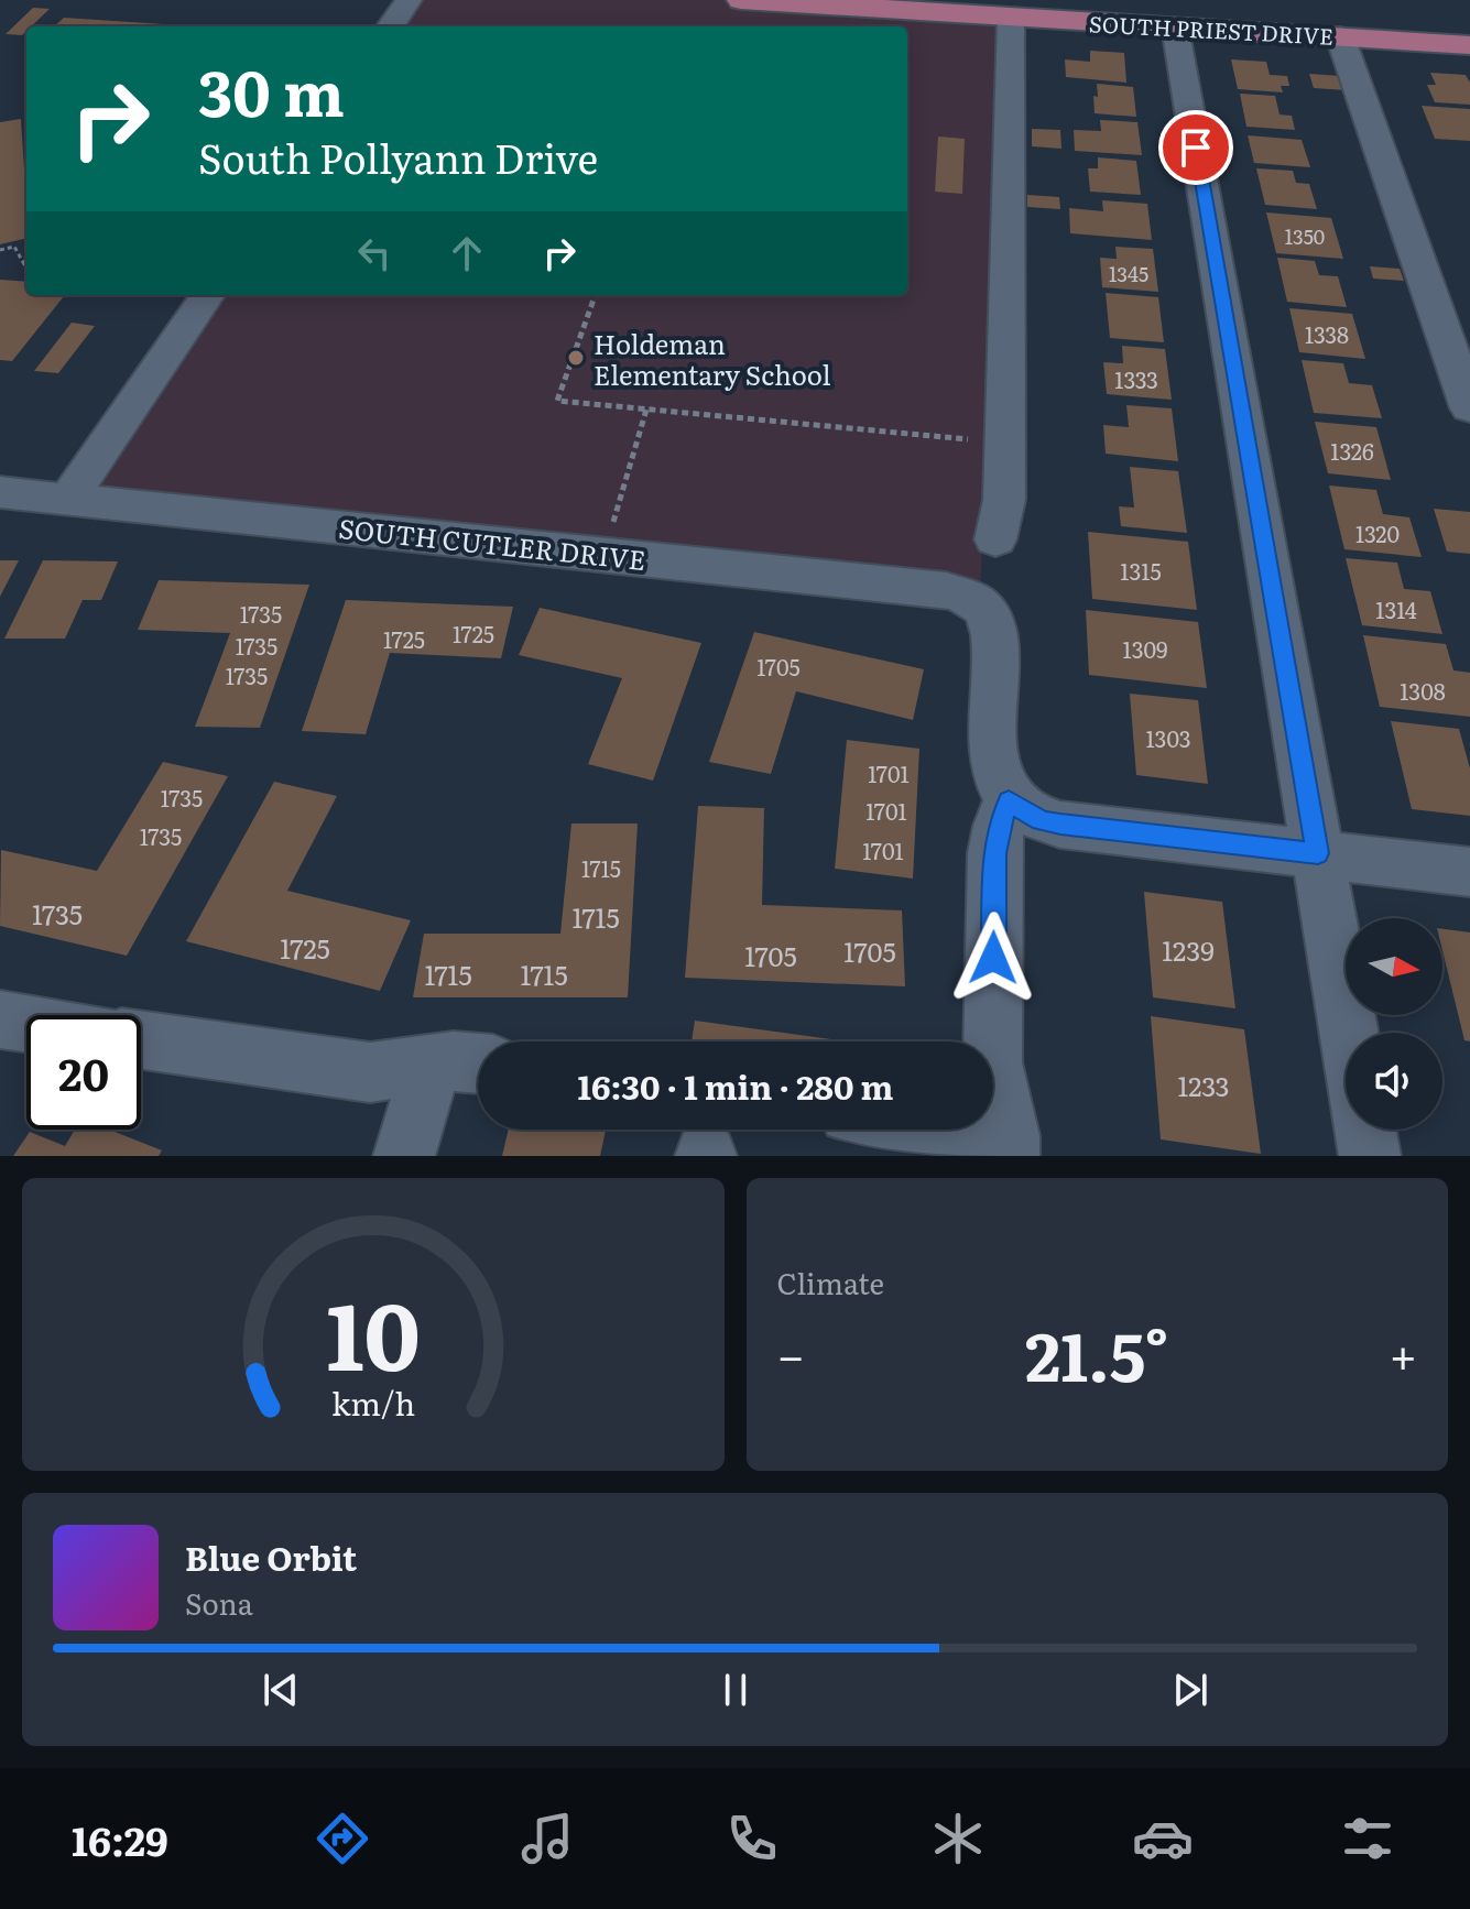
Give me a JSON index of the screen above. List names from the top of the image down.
{
  "streets": {
    "main road": ["SOUTH PRIEST DRIVE"],
    "street": ["SOUTH CUTLER DRIVE"]
  },
  "places": ["Holdeman Elementary School"],
  "house_numbers": [
    "1350",
    "1345",
    "1338",
    "1333",
    "1326",
    "1320",
    "1315",
    "1314",
    "1735",
    "1725",
    "1725",
    "1735",
    "1309",
    "1705",
    "1735",
    "1308",
    "1303",
    "1701",
    "1735",
    "1701",
    "1735",
    "1701",
    "1715",
    "1735",
    "1715",
    "1725",
    "1239",
    "1705",
    "1705",
    "1715",
    "1715",
    "1233"
  ],
  "north": "right",
  "page": {
    "turn": ["30 m", "South Pollyann Drive"],
    "limit": "20",
    "trip": "16:30 · 1 min · 280 m",
    "tile": "Climate",
    "heat": ["−", "21.5°", "+"],
    "song": ["Blue Orbit", "Sona"],
    "tabs": "16:29",
    "gauge": ["10", "km/h"]
  }
}
